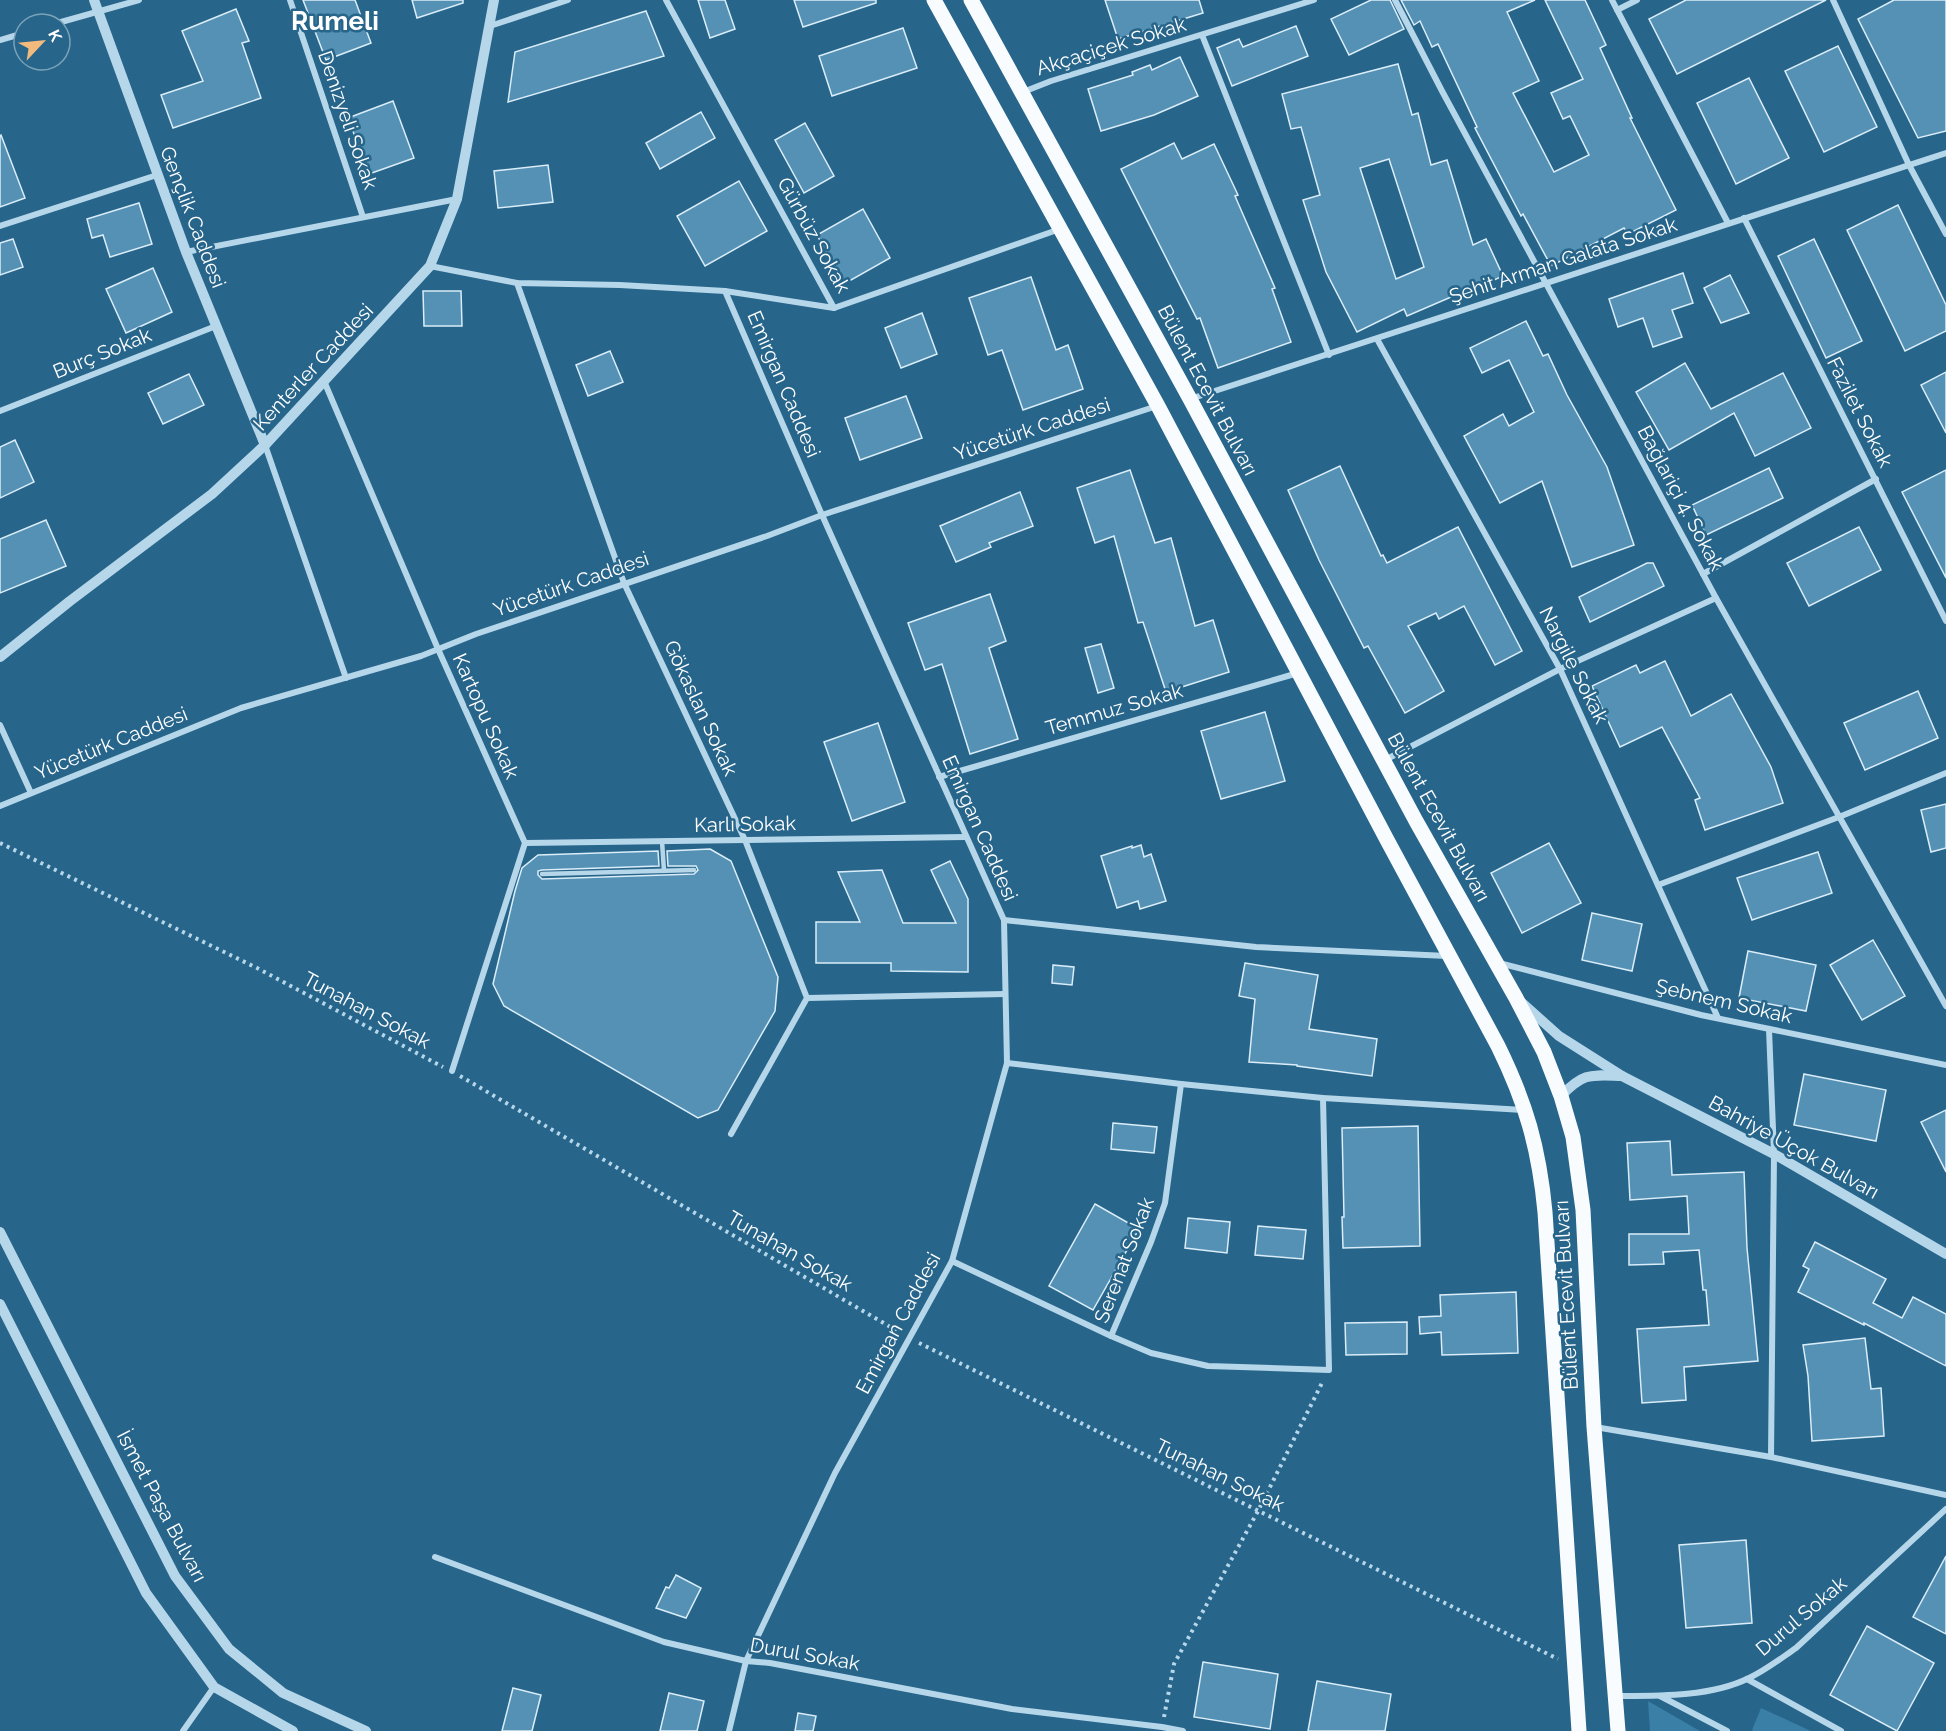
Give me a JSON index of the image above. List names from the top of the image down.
{
  "streets": {
    "main road": ["Bülent Ecevit Bulvarı"],
    "street": [
      "Akçaçiçek Sokak",
      "Denizyeli Sokak",
      "Gençlik Caddesi",
      "Gürbüz Sokak",
      "Şehit Arman Galata Sokak",
      "Burç Sokak",
      "Kenterler Caddesi",
      "Emirgan Caddesi",
      "Fazilet Sokak",
      "Yücetürk Caddesi",
      "Bağlariçi 4. Sokak",
      "Nargile Sokak",
      "Gökaslan Sokak",
      "Temmuz Sokak",
      "Kartopu Sokak",
      "Karlı Sokak",
      "Şebnem Sokak",
      "Bahriye Üçok Bulvarı",
      "Serenat Sokak",
      "İsmet Paşa Bulvarı",
      "Durul Sokak"
    ],
    "path": ["Tunahan Sokak"]
  },
  "crossings": [
    ["Akçaçiçek Sokak", "Bülent Ecevit Bulvarı"],
    ["Gençlik Caddesi", "Burç Sokak"],
    ["Gençlik Caddesi", "Kenterler Caddesi"],
    ["Gürbüz Sokak", "Bülent Ecevit Bulvarı"],
    ["Şehit Arman Galata Sokak", "Bülent Ecevit Bulvarı"],
    ["Şehit Arman Galata Sokak", "Fazilet Sokak"],
    ["Şehit Arman Galata Sokak", "Bağlariçi 4. Sokak"],
    ["Şehit Arman Galata Sokak", "Nargile Sokak"],
    ["Kenterler Caddesi", "Kartopu Sokak"],
    ["Emirgan Caddesi", "Yücetürk Caddesi"],
    ["Emirgan Caddesi", "Temmuz Sokak"],
    ["Emirgan Caddesi", "Karlı Sokak"],
    ["Emirgan Caddesi", "Tunahan Sokak"],
    ["Emirgan Caddesi", "Durul Sokak"],
    ["Bülent Ecevit Bulvarı", "Yücetürk Caddesi"],
    ["Bülent Ecevit Bulvarı", "Temmuz Sokak"],
    ["Bülent Ecevit Bulvarı", "Şebnem Sokak"],
    ["Bülent Ecevit Bulvarı", "Tunahan Sokak"],
    ["Bülent Ecevit Bulvarı", "Bahriye Üçok Bulvarı"],
    ["Bülent Ecevit Bulvarı", "Durul Sokak"],
    ["Yücetürk Caddesi", "Gökaslan Sokak"],
    ["Yücetürk Caddesi", "Kartopu Sokak"],
    ["Nargile Sokak", "Şebnem Sokak"],
    ["Gökaslan Sokak", "Karlı Sokak"],
    ["Kartopu Sokak", "Karlı Sokak"]
  ],
  "districts": ["Rumeli"],
  "north": "top right"
}
